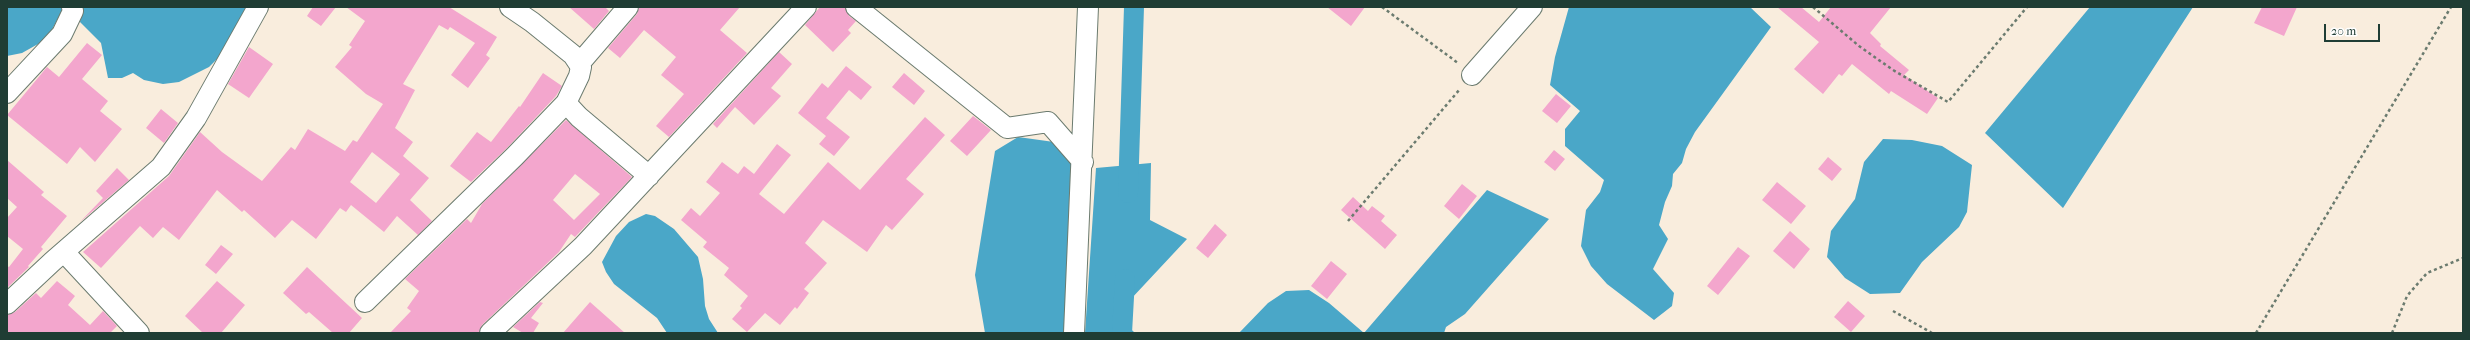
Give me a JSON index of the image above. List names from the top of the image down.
{
  "scale_bar": "20 m"
}
